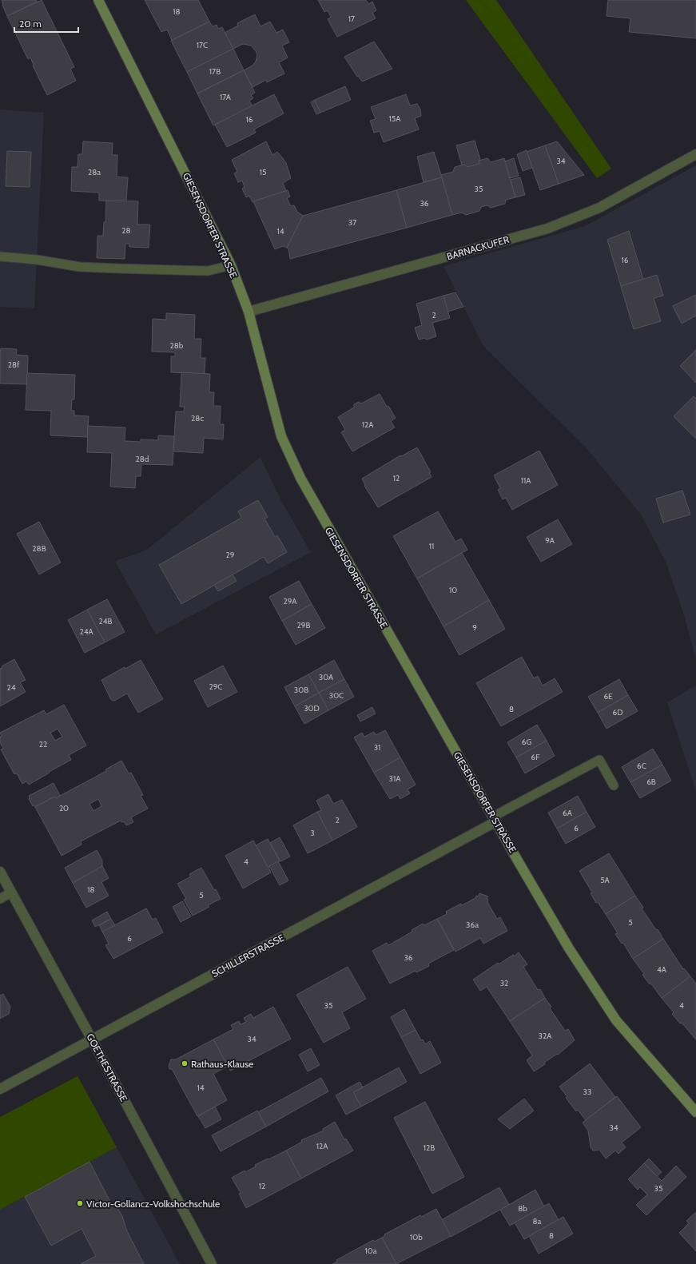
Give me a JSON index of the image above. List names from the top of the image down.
{
  "streets": {
    "street": [
      "GIESENSDORFER STRASSE",
      "BARNACKUFER",
      "SCHILLERSTRASSE",
      "GOETHESTRASSE"
    ]
  },
  "crossings": [
    ["GIESENSDORFER STRASSE", "BARNACKUFER"],
    ["GIESENSDORFER STRASSE", "SCHILLERSTRASSE"],
    ["SCHILLERSTRASSE", "GOETHESTRASSE"]
  ],
  "places": ["Rathaus-Klause", "Victor-Gollancz-Volkshochschule"],
  "house_numbers": [
    "18",
    "17",
    "17C",
    "17B",
    "17A",
    "15A",
    "16",
    "34",
    "28a",
    "15",
    "35",
    "36",
    "37",
    "28",
    "14",
    "16",
    "2",
    "28b",
    "28f",
    "28c",
    "12A",
    "28d",
    "12",
    "11A",
    "9A",
    "11",
    "28B",
    "29",
    "10",
    "29A",
    "24B",
    "29B",
    "9",
    "24A",
    "30A",
    "29C",
    "24",
    "30B",
    "30C",
    "6E",
    "30D",
    "8",
    "6D",
    "6G",
    "22",
    "31",
    "6F",
    "6C",
    "31A",
    "6B",
    "20",
    "6A",
    "2",
    "6",
    "3",
    "4",
    "5A",
    "18",
    "5",
    "5",
    "36a",
    "6",
    "36",
    "4A",
    "32",
    "35",
    "4",
    "32A",
    "34",
    "14",
    "33",
    "34",
    "12A",
    "12B",
    "12",
    "35",
    "8b",
    "8a",
    "8",
    "10b",
    "10a"
  ],
  "scale_bar": "20 m"
}
